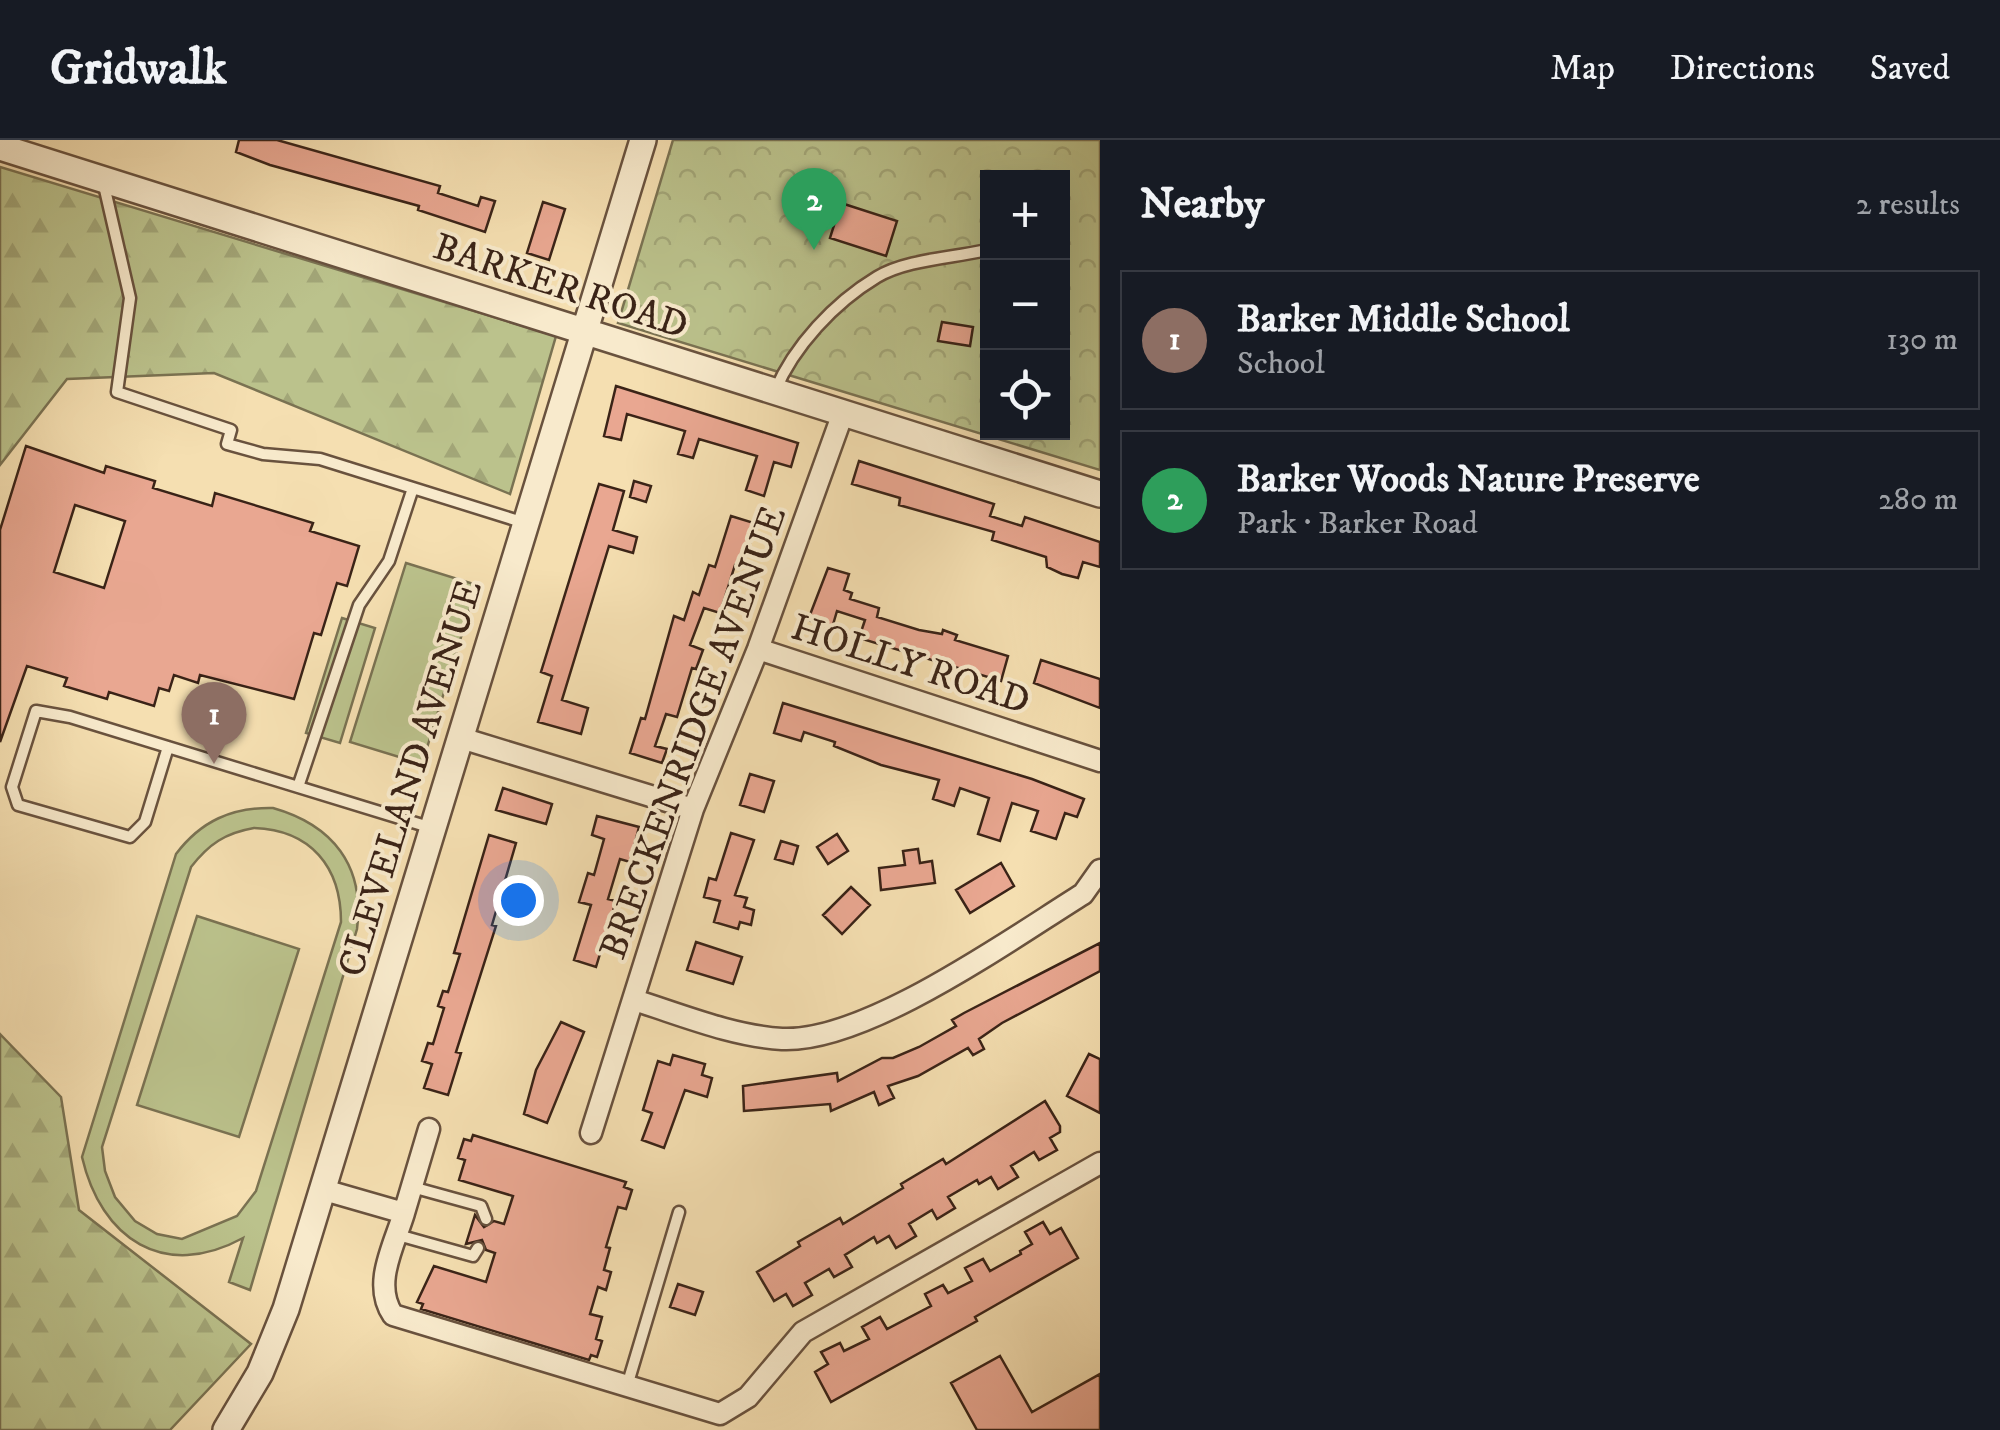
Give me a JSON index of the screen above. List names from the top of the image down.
{
  "streets": {
    "street": [
      "BARKER ROAD",
      "HOLLY ROAD",
      "BRECKENRIDGE AVENUE",
      "CLEVELAND AVENUE"
    ]
  },
  "crossings": [
    ["BARKER ROAD", "BRECKENRIDGE AVENUE"],
    ["BARKER ROAD", "CLEVELAND AVENUE"],
    ["HOLLY ROAD", "BRECKENRIDGE AVENUE"]
  ],
  "page": {
    "header": "Gridwalk",
    "nav": ["Map", "Directions", "Saved"],
    "heading": ["Nearby", "2 results"],
    "pins": ["2", "1"],
    "map_buttons": ["+", "−"],
    "list": [
      {
        "mark": "1",
        "name": "Barker Middle School",
        "note": "School",
        "value": "130 m"
      },
      {
        "mark": "2",
        "name": "Barker Woods Nature Preserve",
        "note": "Park · Barker Road",
        "value": "280 m"
      }
    ]
  }
}
